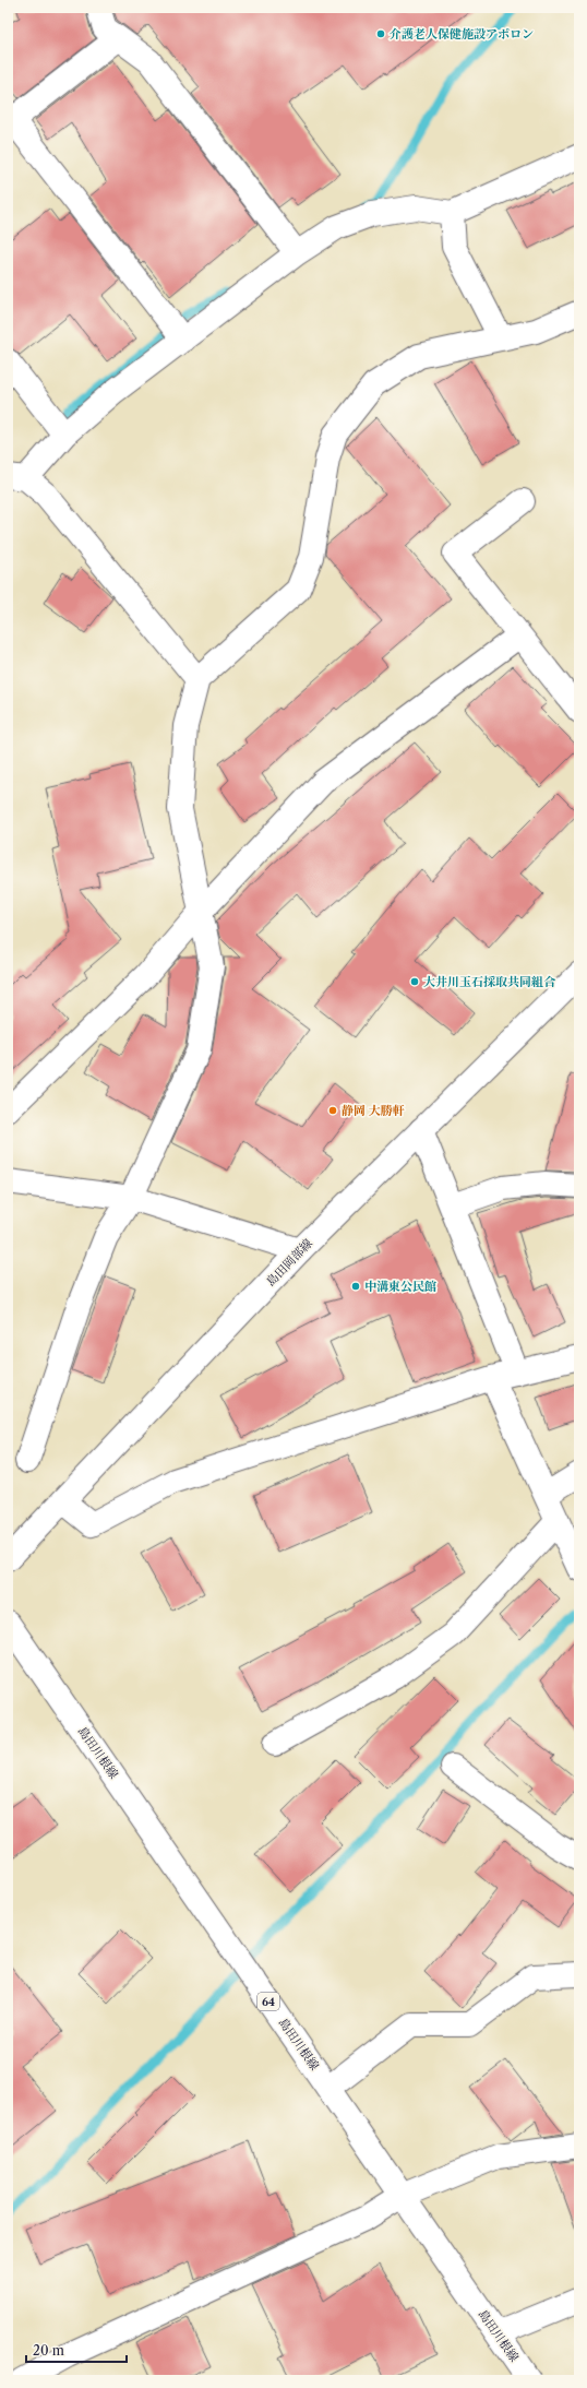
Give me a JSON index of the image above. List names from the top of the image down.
{
  "streets": {
    "street": ["島田岡部線", "島田川根線", "64"]
  },
  "places": [
    "介護老人保健施設アポロン",
    "大井川玉石採取共同組合",
    "静岡 大勝軒",
    "中溝東公民館"
  ],
  "scale_bar": "20 m"
}
